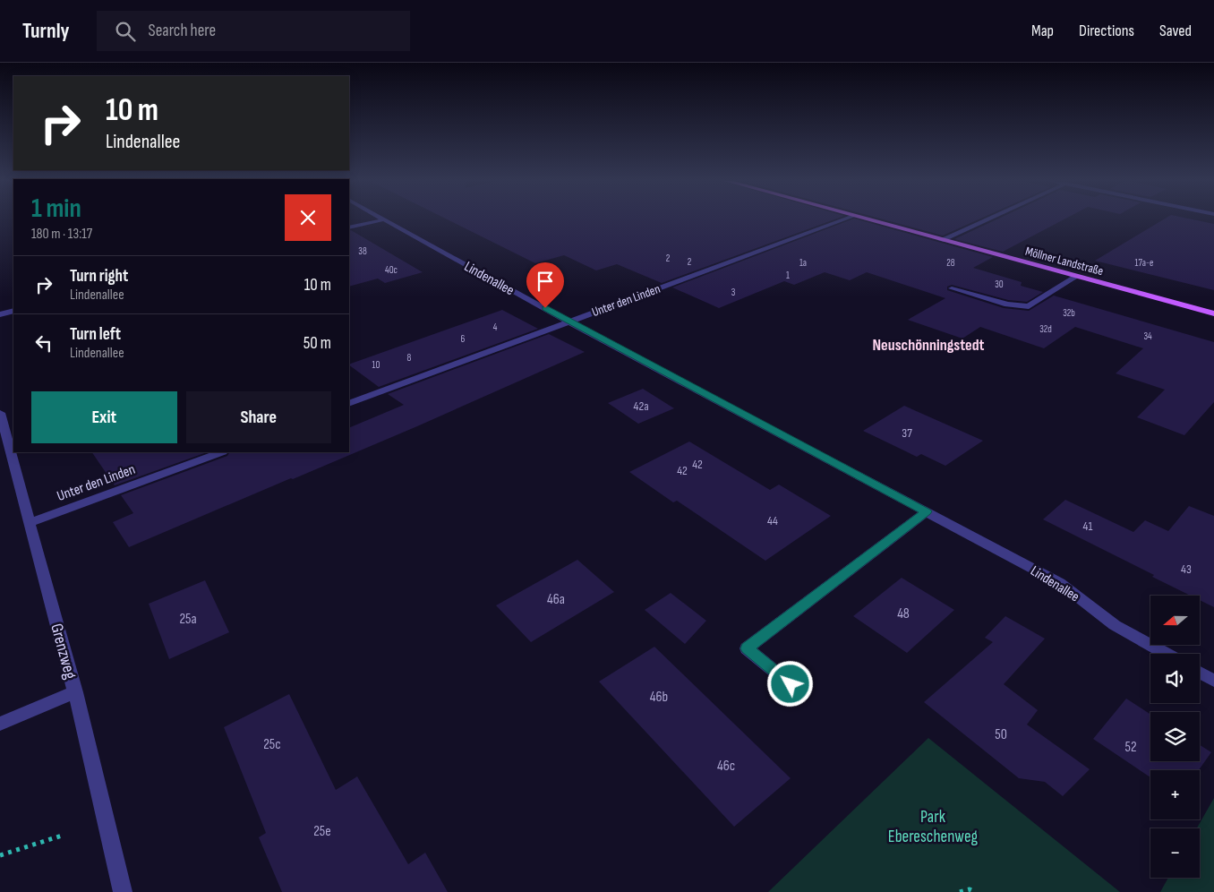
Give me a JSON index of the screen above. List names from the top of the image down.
{
  "streets": {
    "main road": ["Möllner Landstraße"],
    "street": ["Lindenallee", "Unter den Linden", "Grenzweg"]
  },
  "crossings": [
    ["Lindenallee", "Unter den Linden"],
    ["Unter den Linden", "Grenzweg"]
  ],
  "districts": ["Neuschönningstedt"],
  "parks": ["Park Ebereschenweg"],
  "house_numbers": [
    "38",
    "2",
    "2",
    "1a",
    "28",
    "17a-e",
    "40c",
    "1",
    "30",
    "3",
    "32b",
    "4",
    "32d",
    "34",
    "6",
    "8",
    "10",
    "42a",
    "37",
    "42",
    "42",
    "44",
    "41",
    "43",
    "46a",
    "48",
    "25a",
    "46b",
    "50",
    "25c",
    "52",
    "46c",
    "25e"
  ],
  "north": "left",
  "page": {
    "header": "Turnly",
    "search": "Search here",
    "nav": ["Map", "Directions", "Saved"],
    "turn": ["10 m", "Lindenallee"],
    "heading": ["1 min", "180 m · 13:17"],
    "list": [
      {
        "name": "Turn right",
        "note": "Lindenallee",
        "value": "10 m"
      },
      {
        "name": "Turn left",
        "note": "Lindenallee",
        "value": "50 m"
      }
    ],
    "buttons": ["Exit", "Share"],
    "map_buttons": ["+", "−"]
  }
}
